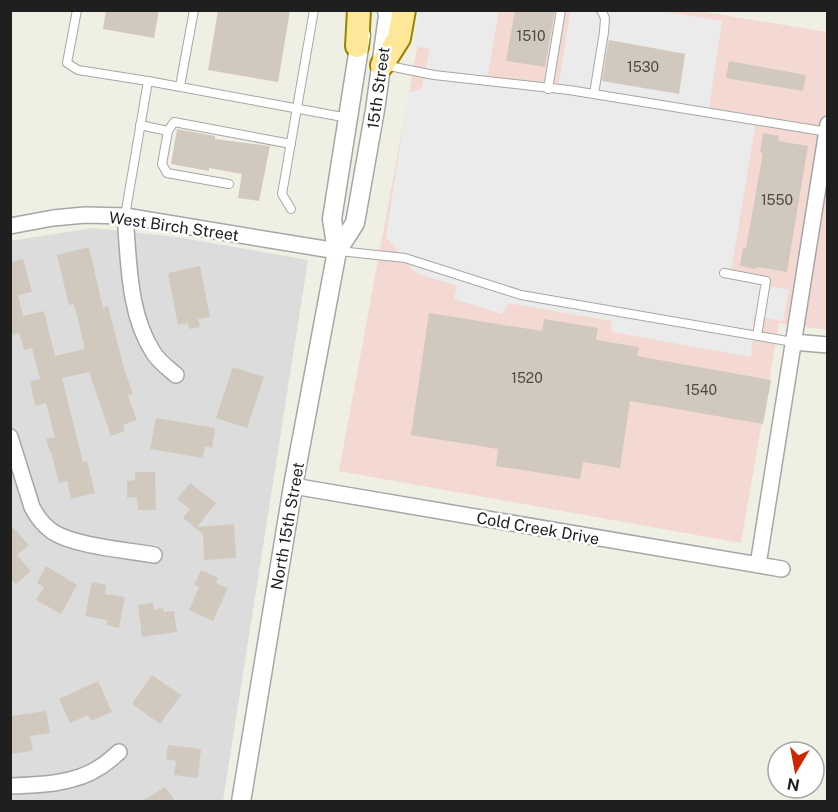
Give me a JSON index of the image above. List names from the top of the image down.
{
  "streets": {
    "street": [
      "15th Street",
      "West Birch Street",
      "North 15th Street",
      "Cold Creek Drive"
    ]
  },
  "crossings": [
    ["15th Street", "North 15th Street"],
    ["West Birch Street", "North 15th Street"],
    ["North 15th Street", "Cold Creek Drive"]
  ],
  "house_numbers": [
    "1510",
    "1530",
    "1550",
    "1520",
    "1540"
  ],
  "north": "bottom"
}
